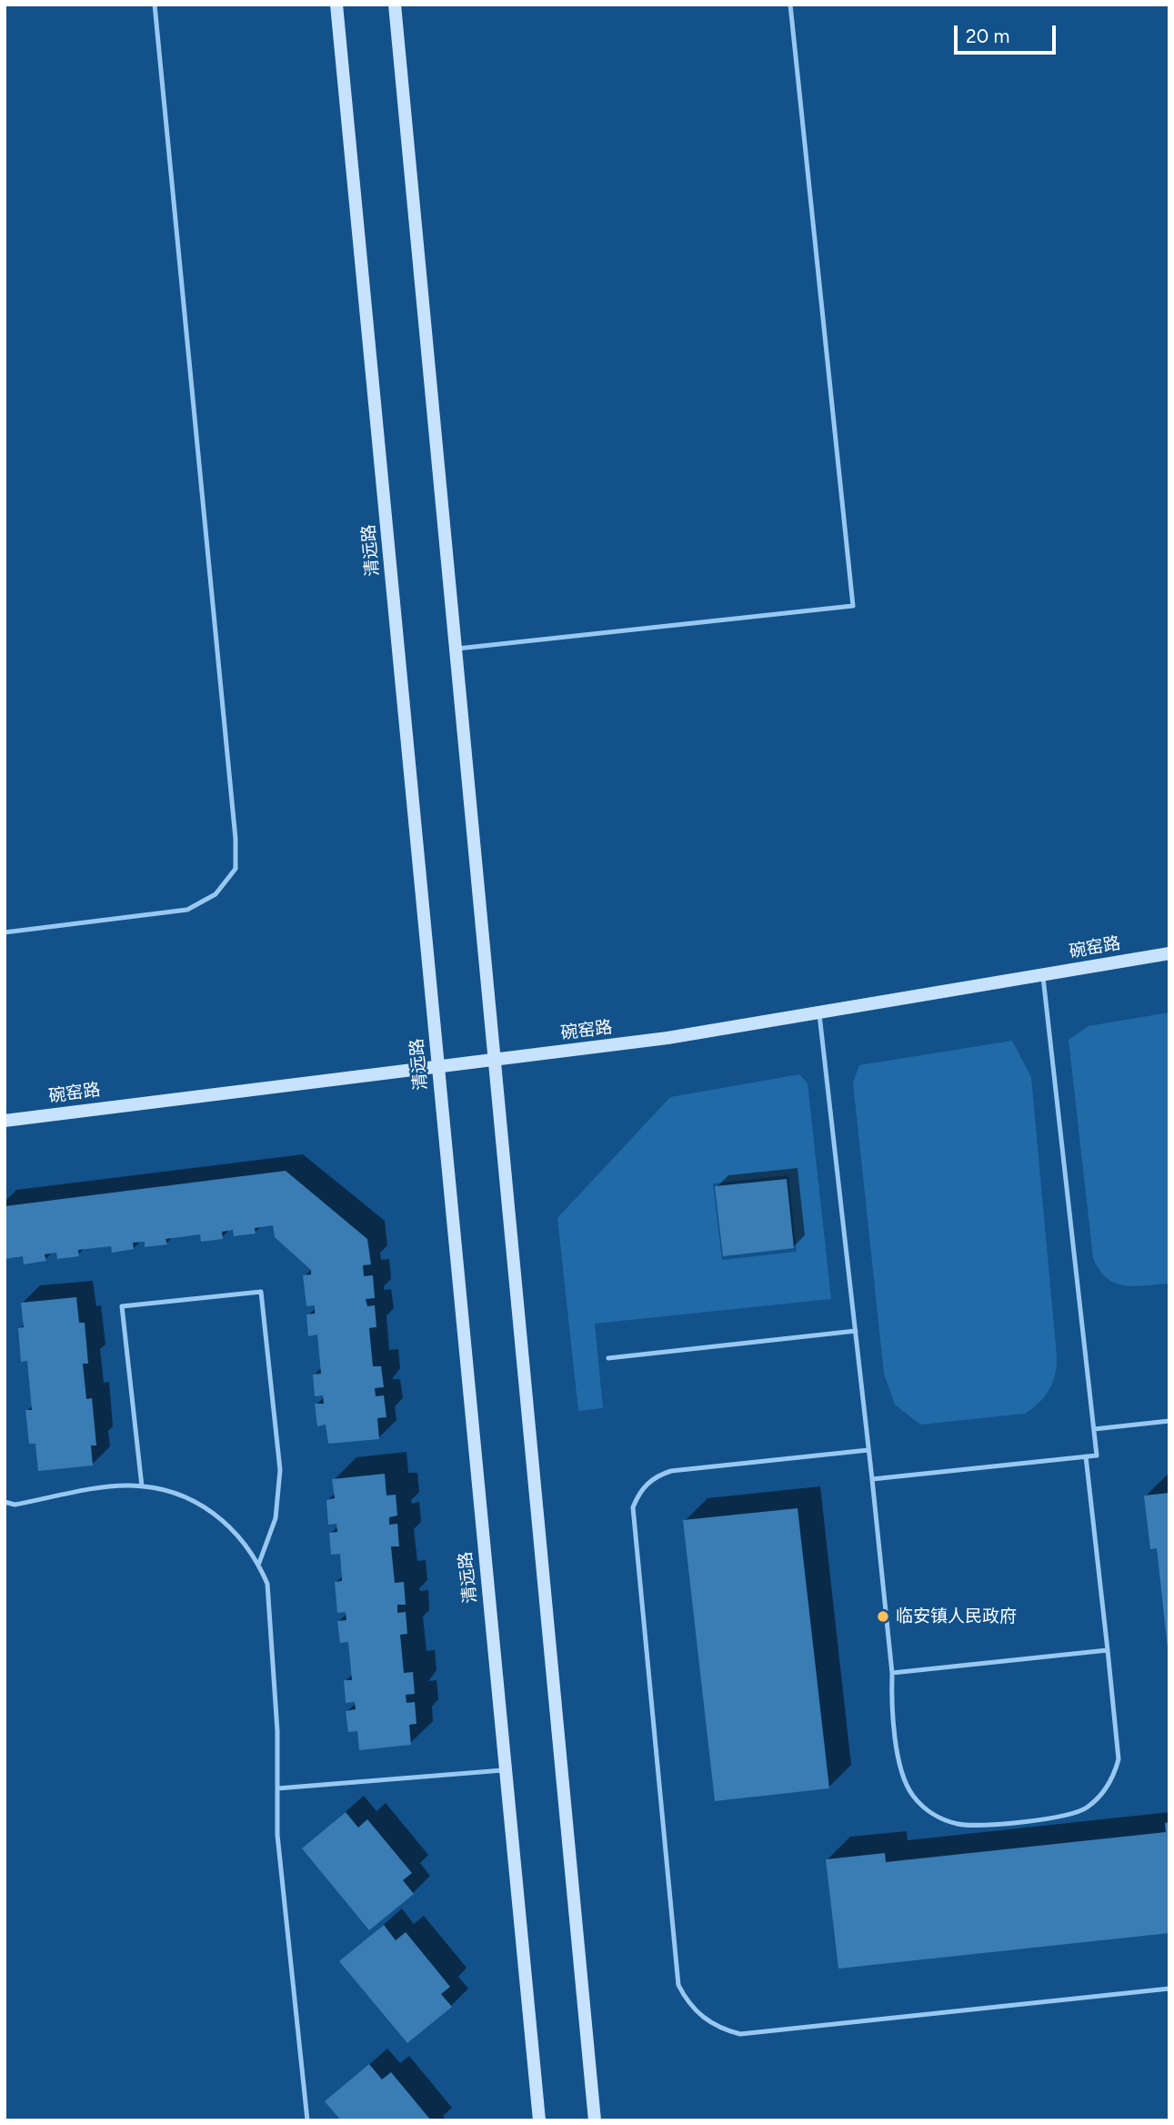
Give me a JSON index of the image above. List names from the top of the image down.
{
  "streets": {
    "main road": ["清远路", "碗窑路"]
  },
  "crossings": [
    ["清远路", "碗窑路"]
  ],
  "places": ["临安镇人民政府"],
  "scale_bar": "20 m"
}
